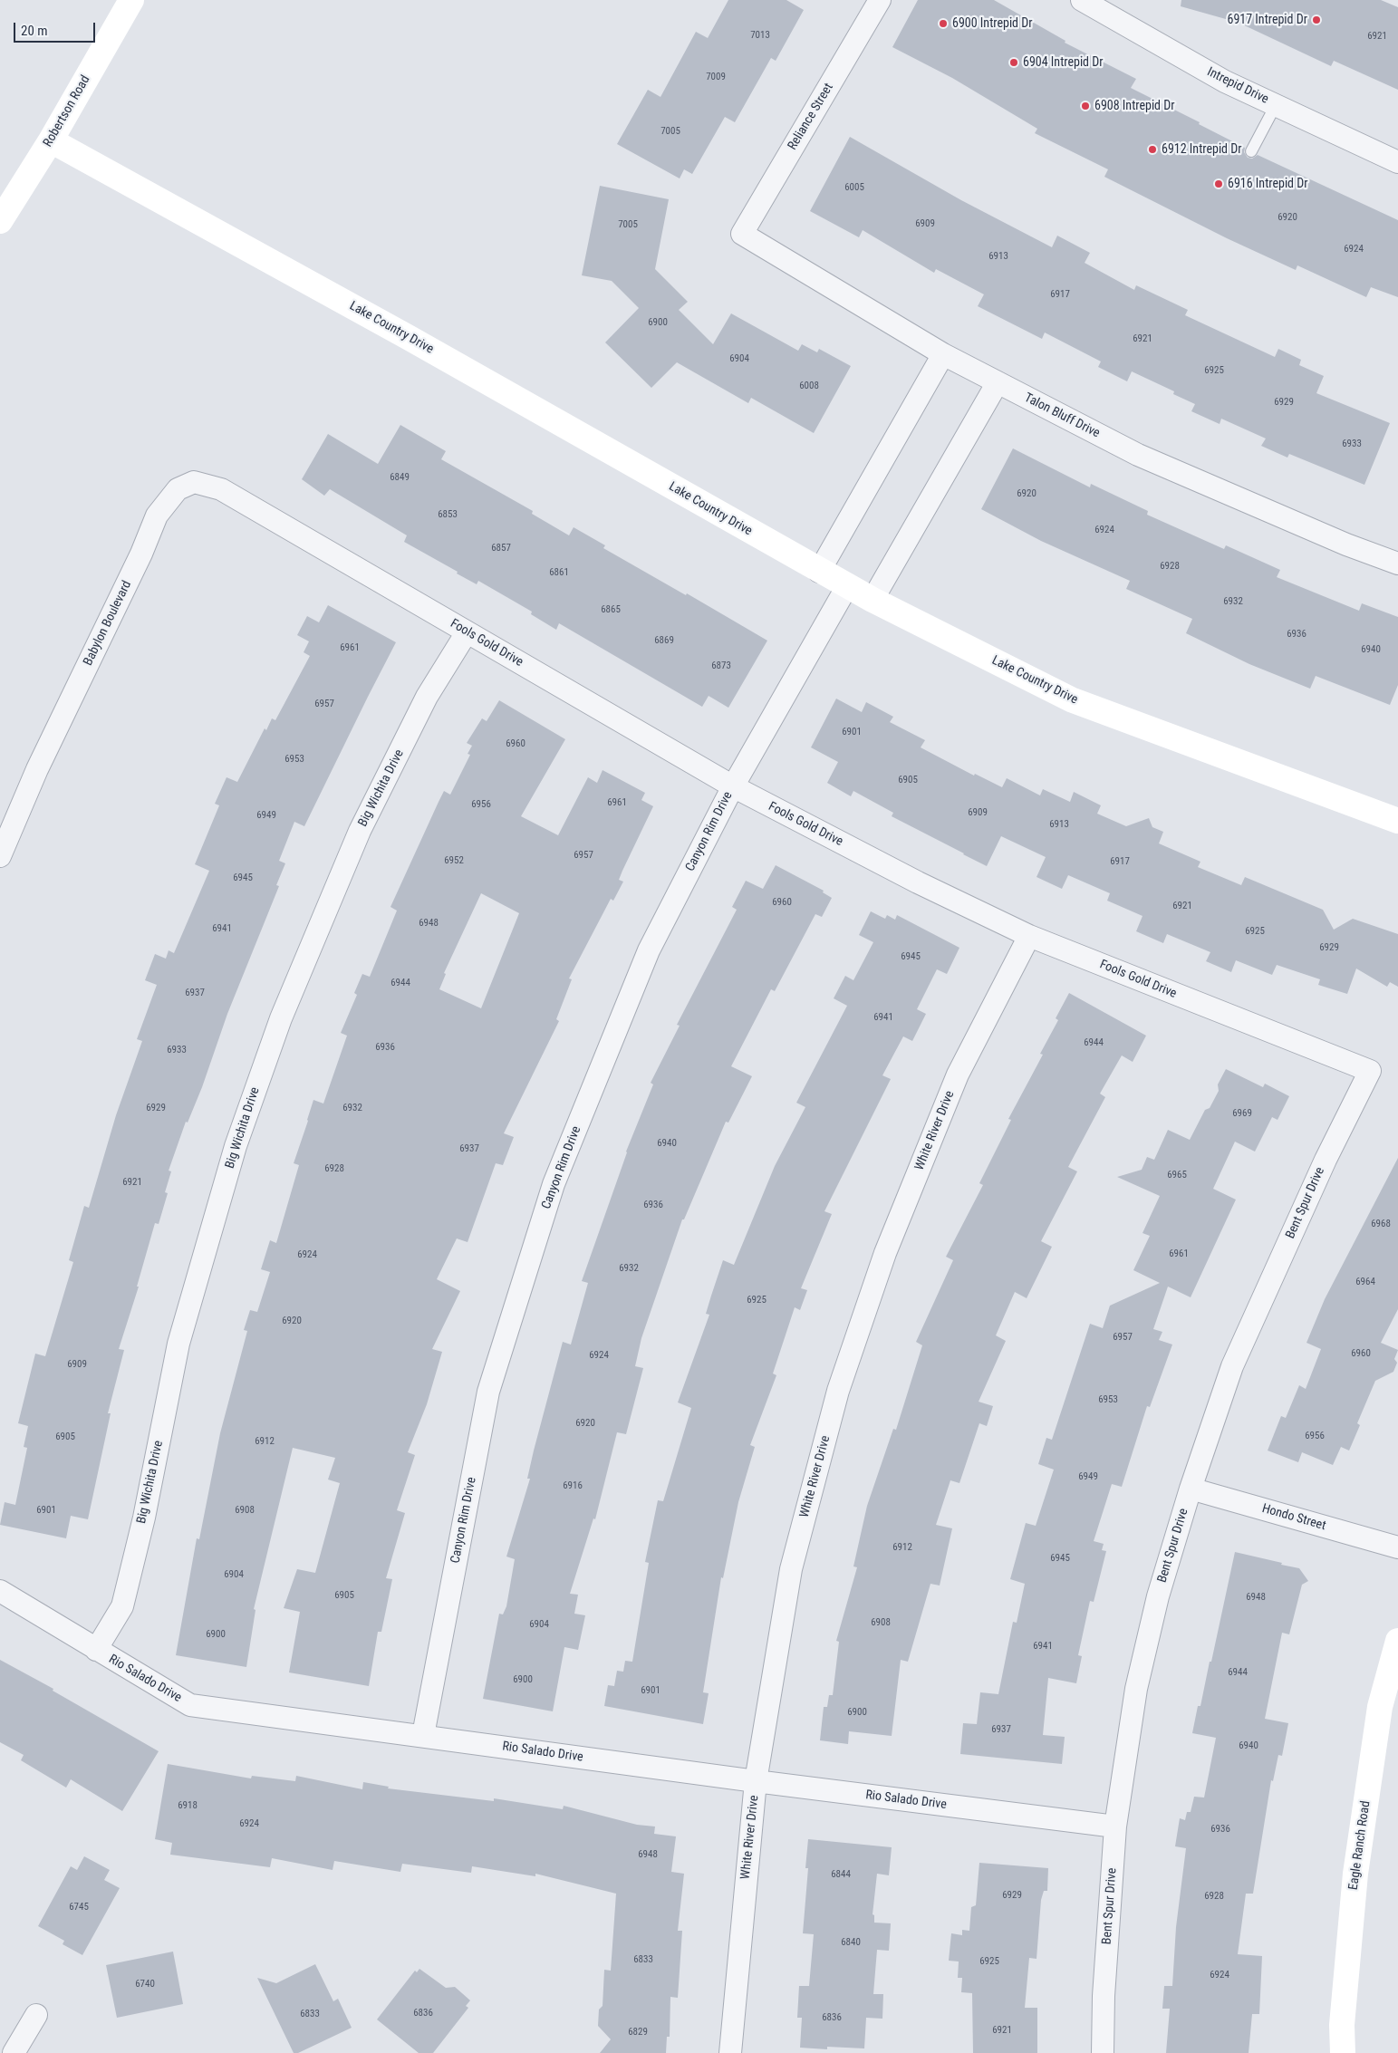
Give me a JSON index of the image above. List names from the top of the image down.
{
  "streets": {
    "street": [
      "Intrepid Drive",
      "Robertson Road",
      "Reliance Street",
      "Lake Country Drive",
      "Talon Bluff Drive",
      "Babylon Boulevard",
      "Fools Gold Drive",
      "Big Wichita Drive",
      "Canyon Rim Drive",
      "White River Drive",
      "Bent Spur Drive",
      "Hondo Street",
      "Rio Salado Drive",
      "Eagle Ranch Road"
    ]
  },
  "crossings": [
    ["Robertson Road", "Lake Country Drive"],
    ["Reliance Street", "Talon Bluff Drive"],
    ["Lake Country Drive", "Canyon Rim Drive"],
    ["Babylon Boulevard", "Fools Gold Drive"],
    ["Fools Gold Drive", "Big Wichita Drive"],
    ["Fools Gold Drive", "Canyon Rim Drive"],
    ["Fools Gold Drive", "White River Drive"],
    ["Fools Gold Drive", "Bent Spur Drive"],
    ["Big Wichita Drive", "Rio Salado Drive"],
    ["Canyon Rim Drive", "Rio Salado Drive"],
    ["White River Drive", "Rio Salado Drive"],
    ["Bent Spur Drive", "Hondo Street"],
    ["Bent Spur Drive", "Rio Salado Drive"]
  ],
  "places": [
    "6917 Intrepid Dr",
    "6900 Intrepid Dr",
    "6904 Intrepid Dr",
    "6908 Intrepid Dr",
    "6912 Intrepid Dr",
    "6916 Intrepid Dr"
  ],
  "house_numbers": [
    "7013",
    "6921",
    "7009",
    "7005",
    "6005",
    "6920",
    "6909",
    "7005",
    "6924",
    "6913",
    "6917",
    "6900",
    "6921",
    "6904",
    "6925",
    "6008",
    "6929",
    "6933",
    "6849",
    "6920",
    "6853",
    "6924",
    "6857",
    "6928",
    "6861",
    "6932",
    "6865",
    "6936",
    "6869",
    "6961",
    "6940",
    "6873",
    "6957",
    "6901",
    "6960",
    "6953",
    "6905",
    "6961",
    "6956",
    "6909",
    "6949",
    "6913",
    "6957",
    "6952",
    "6917",
    "6945",
    "6960",
    "6921",
    "6948",
    "6941",
    "6925",
    "6929",
    "6945",
    "6944",
    "6937",
    "6941",
    "6944",
    "6936",
    "6933",
    "6929",
    "6932",
    "6969",
    "6940",
    "6937",
    "6928",
    "6965",
    "6921",
    "6936",
    "6968",
    "6961",
    "6924",
    "6932",
    "6964",
    "6925",
    "6920",
    "6957",
    "6960",
    "6924",
    "6909",
    "6953",
    "6920",
    "6956",
    "6905",
    "6912",
    "6949",
    "6916",
    "6901",
    "6908",
    "6912",
    "6945",
    "6904",
    "6905",
    "6948",
    "6908",
    "6904",
    "6900",
    "6941",
    "6944",
    "6900",
    "6901",
    "6900",
    "6937",
    "6940",
    "6918",
    "6924",
    "6936",
    "6948",
    "6844",
    "6929",
    "6928",
    "6745",
    "6840",
    "6833",
    "6925",
    "6924",
    "6740",
    "6836",
    "6833",
    "6836",
    "6921",
    "6829"
  ],
  "scale_bar": "20 m"
}
